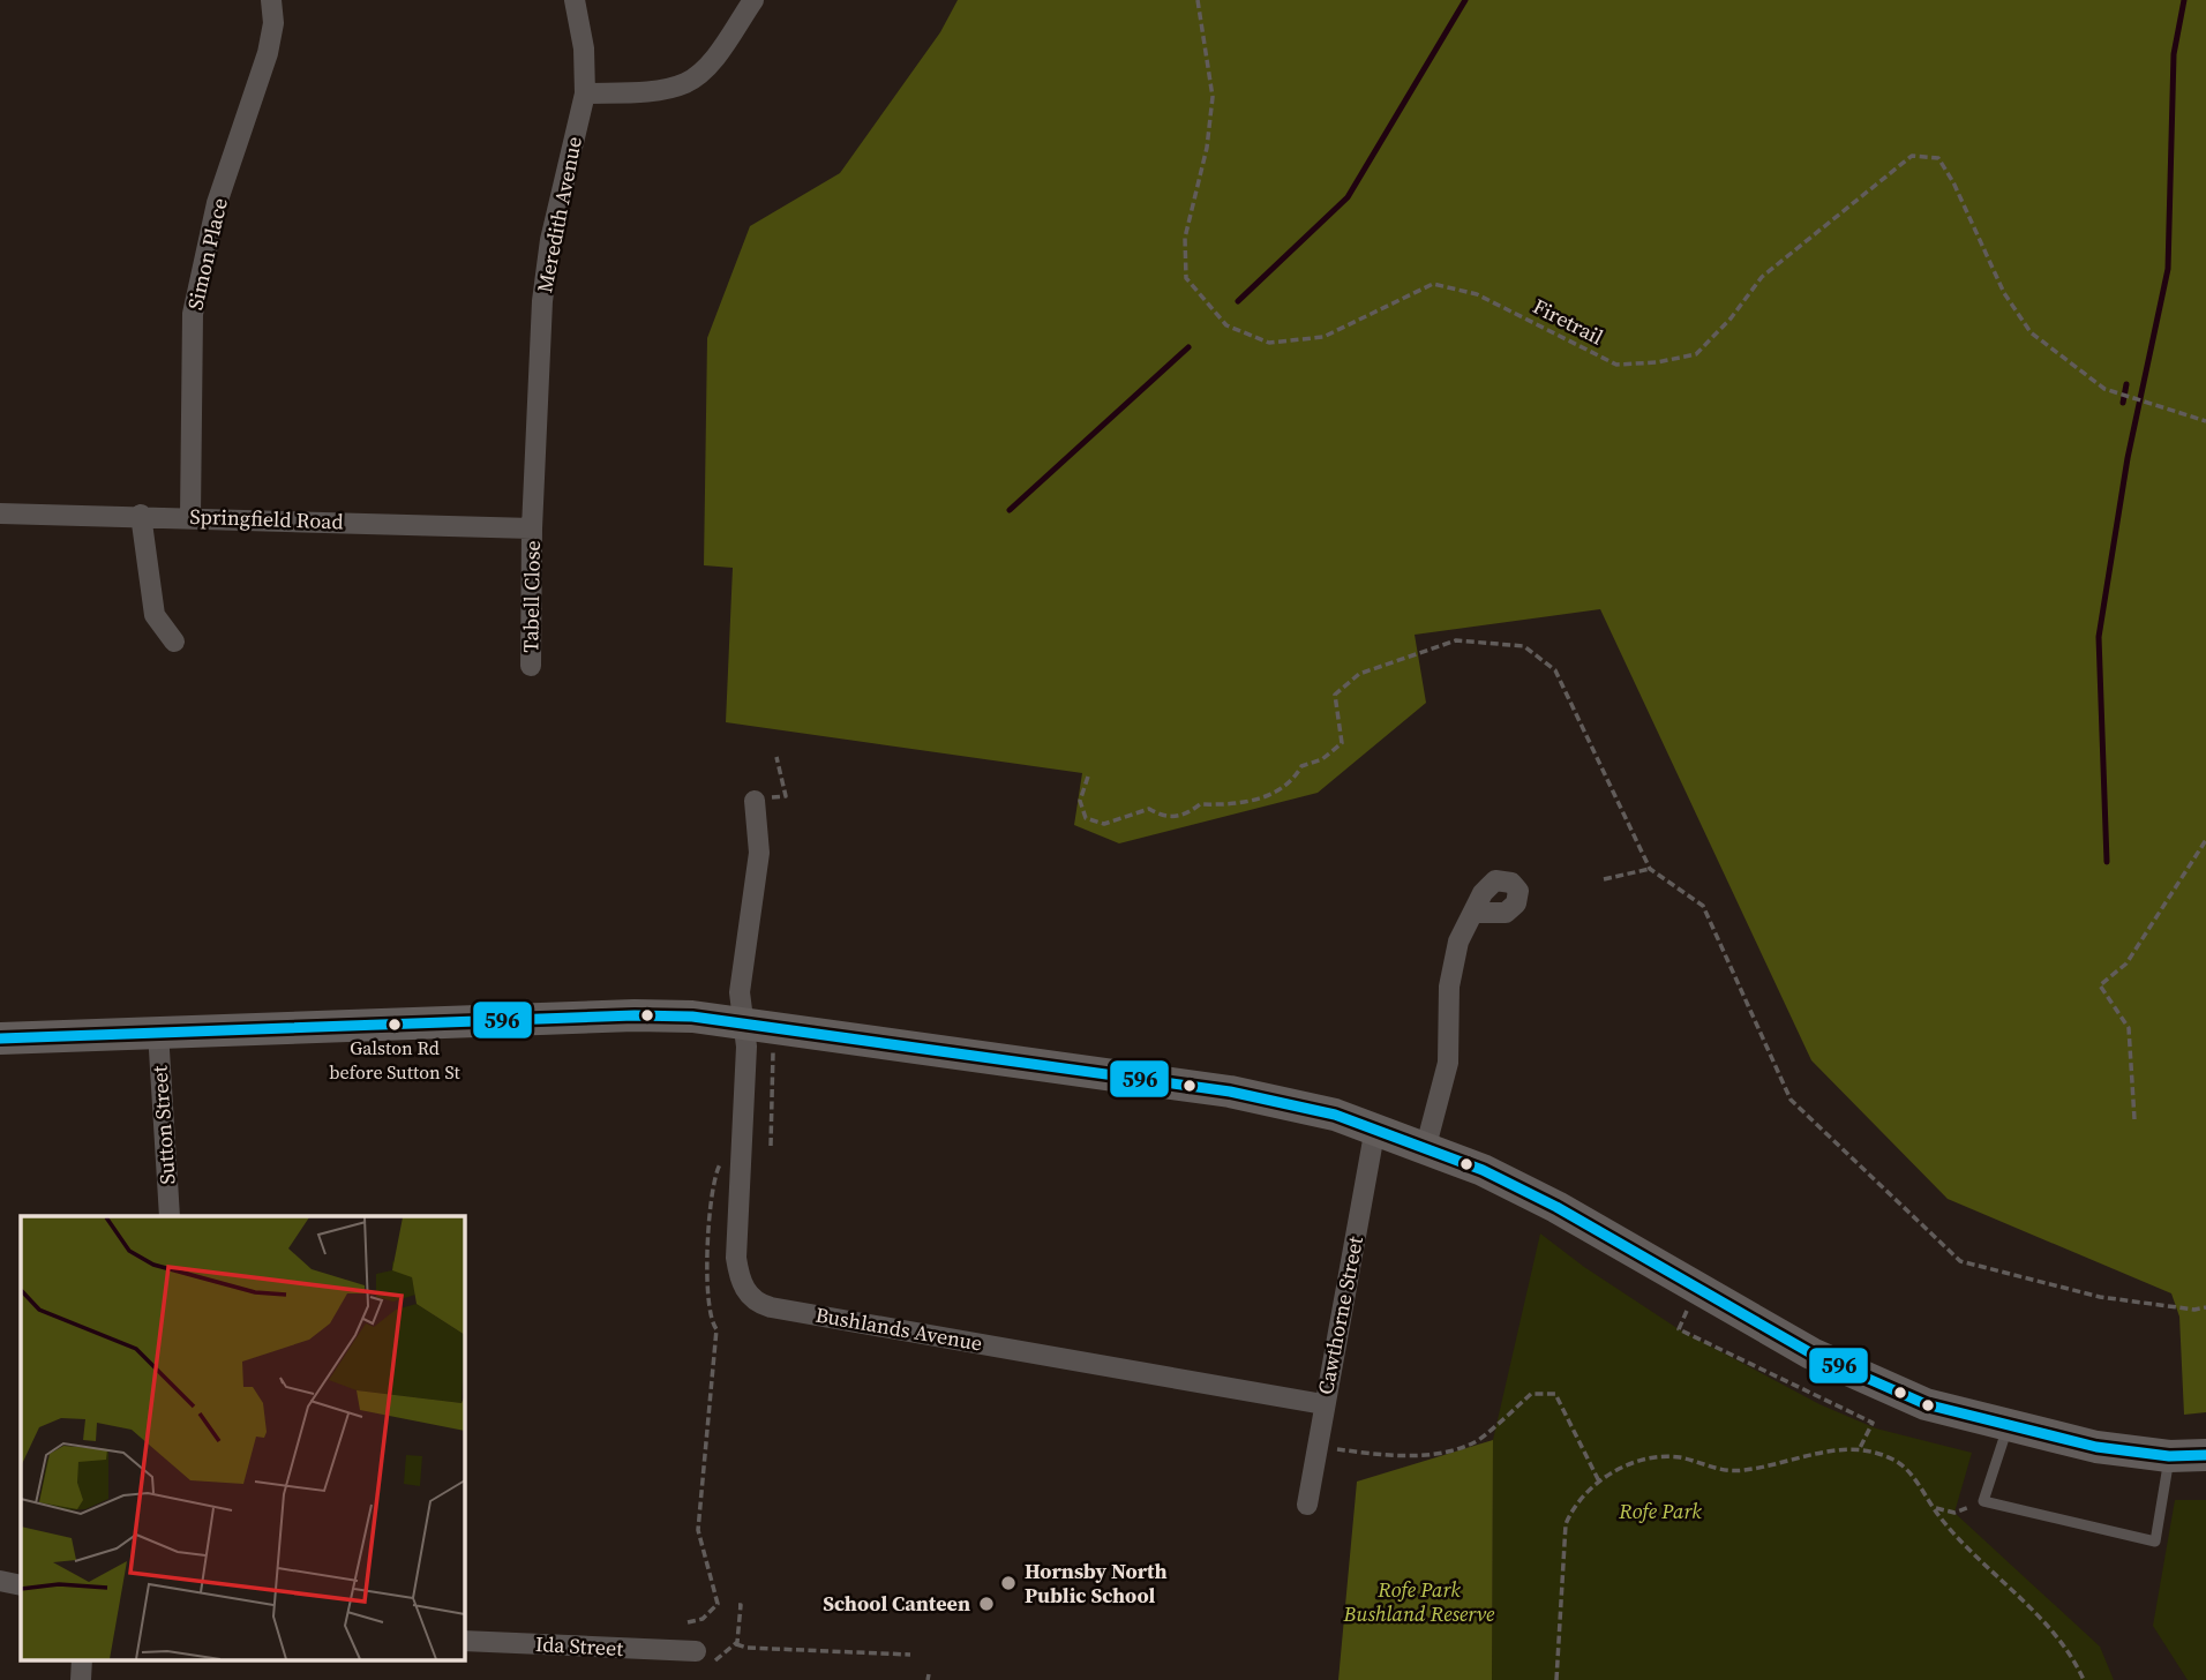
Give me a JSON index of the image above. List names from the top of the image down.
{
  "streets": {
    "street": [
      "Meredith Avenue",
      "Simon Place",
      "Springfield Road",
      "Tabell Close",
      "Sutton Street",
      "Cawthorne Street",
      "Bushlands Avenue",
      "Ida Street"
    ],
    "path": ["Firetrail"]
  },
  "crossings": [
    ["Meredith Avenue", "Springfield Road"],
    ["Meredith Avenue", "Tabell Close"],
    ["Simon Place", "Springfield Road"],
    ["Springfield Road", "Tabell Close"],
    ["Cawthorne Street", "Bushlands Avenue"]
  ],
  "parks": ["Rofe Park", "Rofe Park Bushland Reserve"],
  "places": ["Galston Rd before Sutton St", "Hornsby North Public School", "School Canteen"],
  "lines": ["transit line 596"]
}
